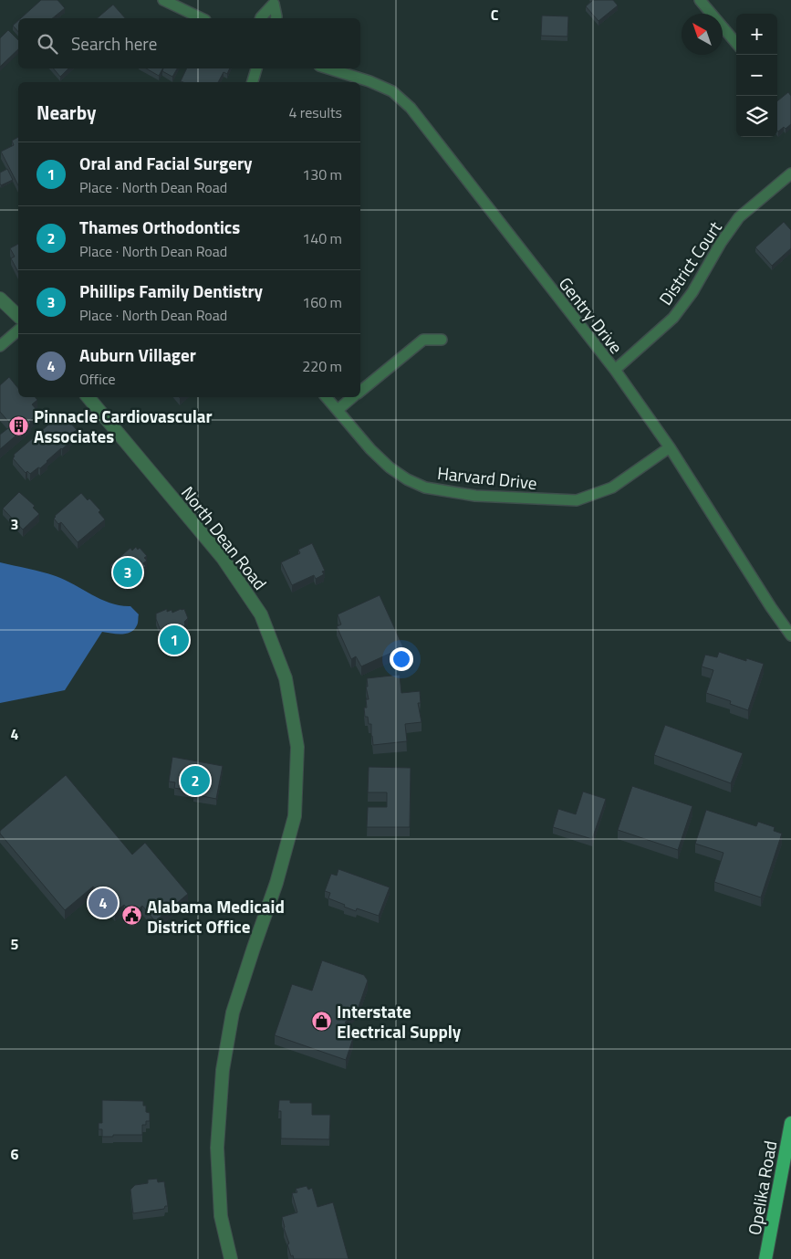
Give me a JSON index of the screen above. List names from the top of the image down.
{
  "streets": {
    "main road": ["Opelika Road"],
    "street": [
      "District Court",
      "Gentry Drive",
      "Harvard Drive",
      "North Dean Road"
    ]
  },
  "crossings": [
    ["District Court", "Gentry Drive"],
    ["Gentry Drive", "Harvard Drive"]
  ],
  "places": {
    "building": ["Pinnacle Cardiovascular Associates"],
    "public building": ["Alabama Medicaid District Office"],
    "shop": ["Interstate Electrical Supply"]
  },
  "north": "top left",
  "page": {
    "map_buttons": ["+", "−"],
    "search": "Search here",
    "heading": ["Nearby", "4 results"],
    "list": [
      {
        "mark": "1",
        "name": "Oral and Facial Surgery",
        "note": "Place · North Dean Road",
        "value": "130 m"
      },
      {
        "mark": "2",
        "name": "Thames Orthodontics",
        "note": "Place · North Dean Road",
        "value": "140 m"
      },
      {
        "mark": "3",
        "name": "Phillips Family Dentistry",
        "note": "Place · North Dean Road",
        "value": "160 m"
      },
      {
        "mark": "4",
        "name": "Auburn Villager",
        "note": "Office",
        "value": "220 m"
      }
    ],
    "pins": [
      "3",
      "1",
      "2",
      "4"
    ]
  },
  "grid": {
    "columns": ["C"],
    "rows": [
      "3",
      "4",
      "5",
      "6"
    ]
  }
}
